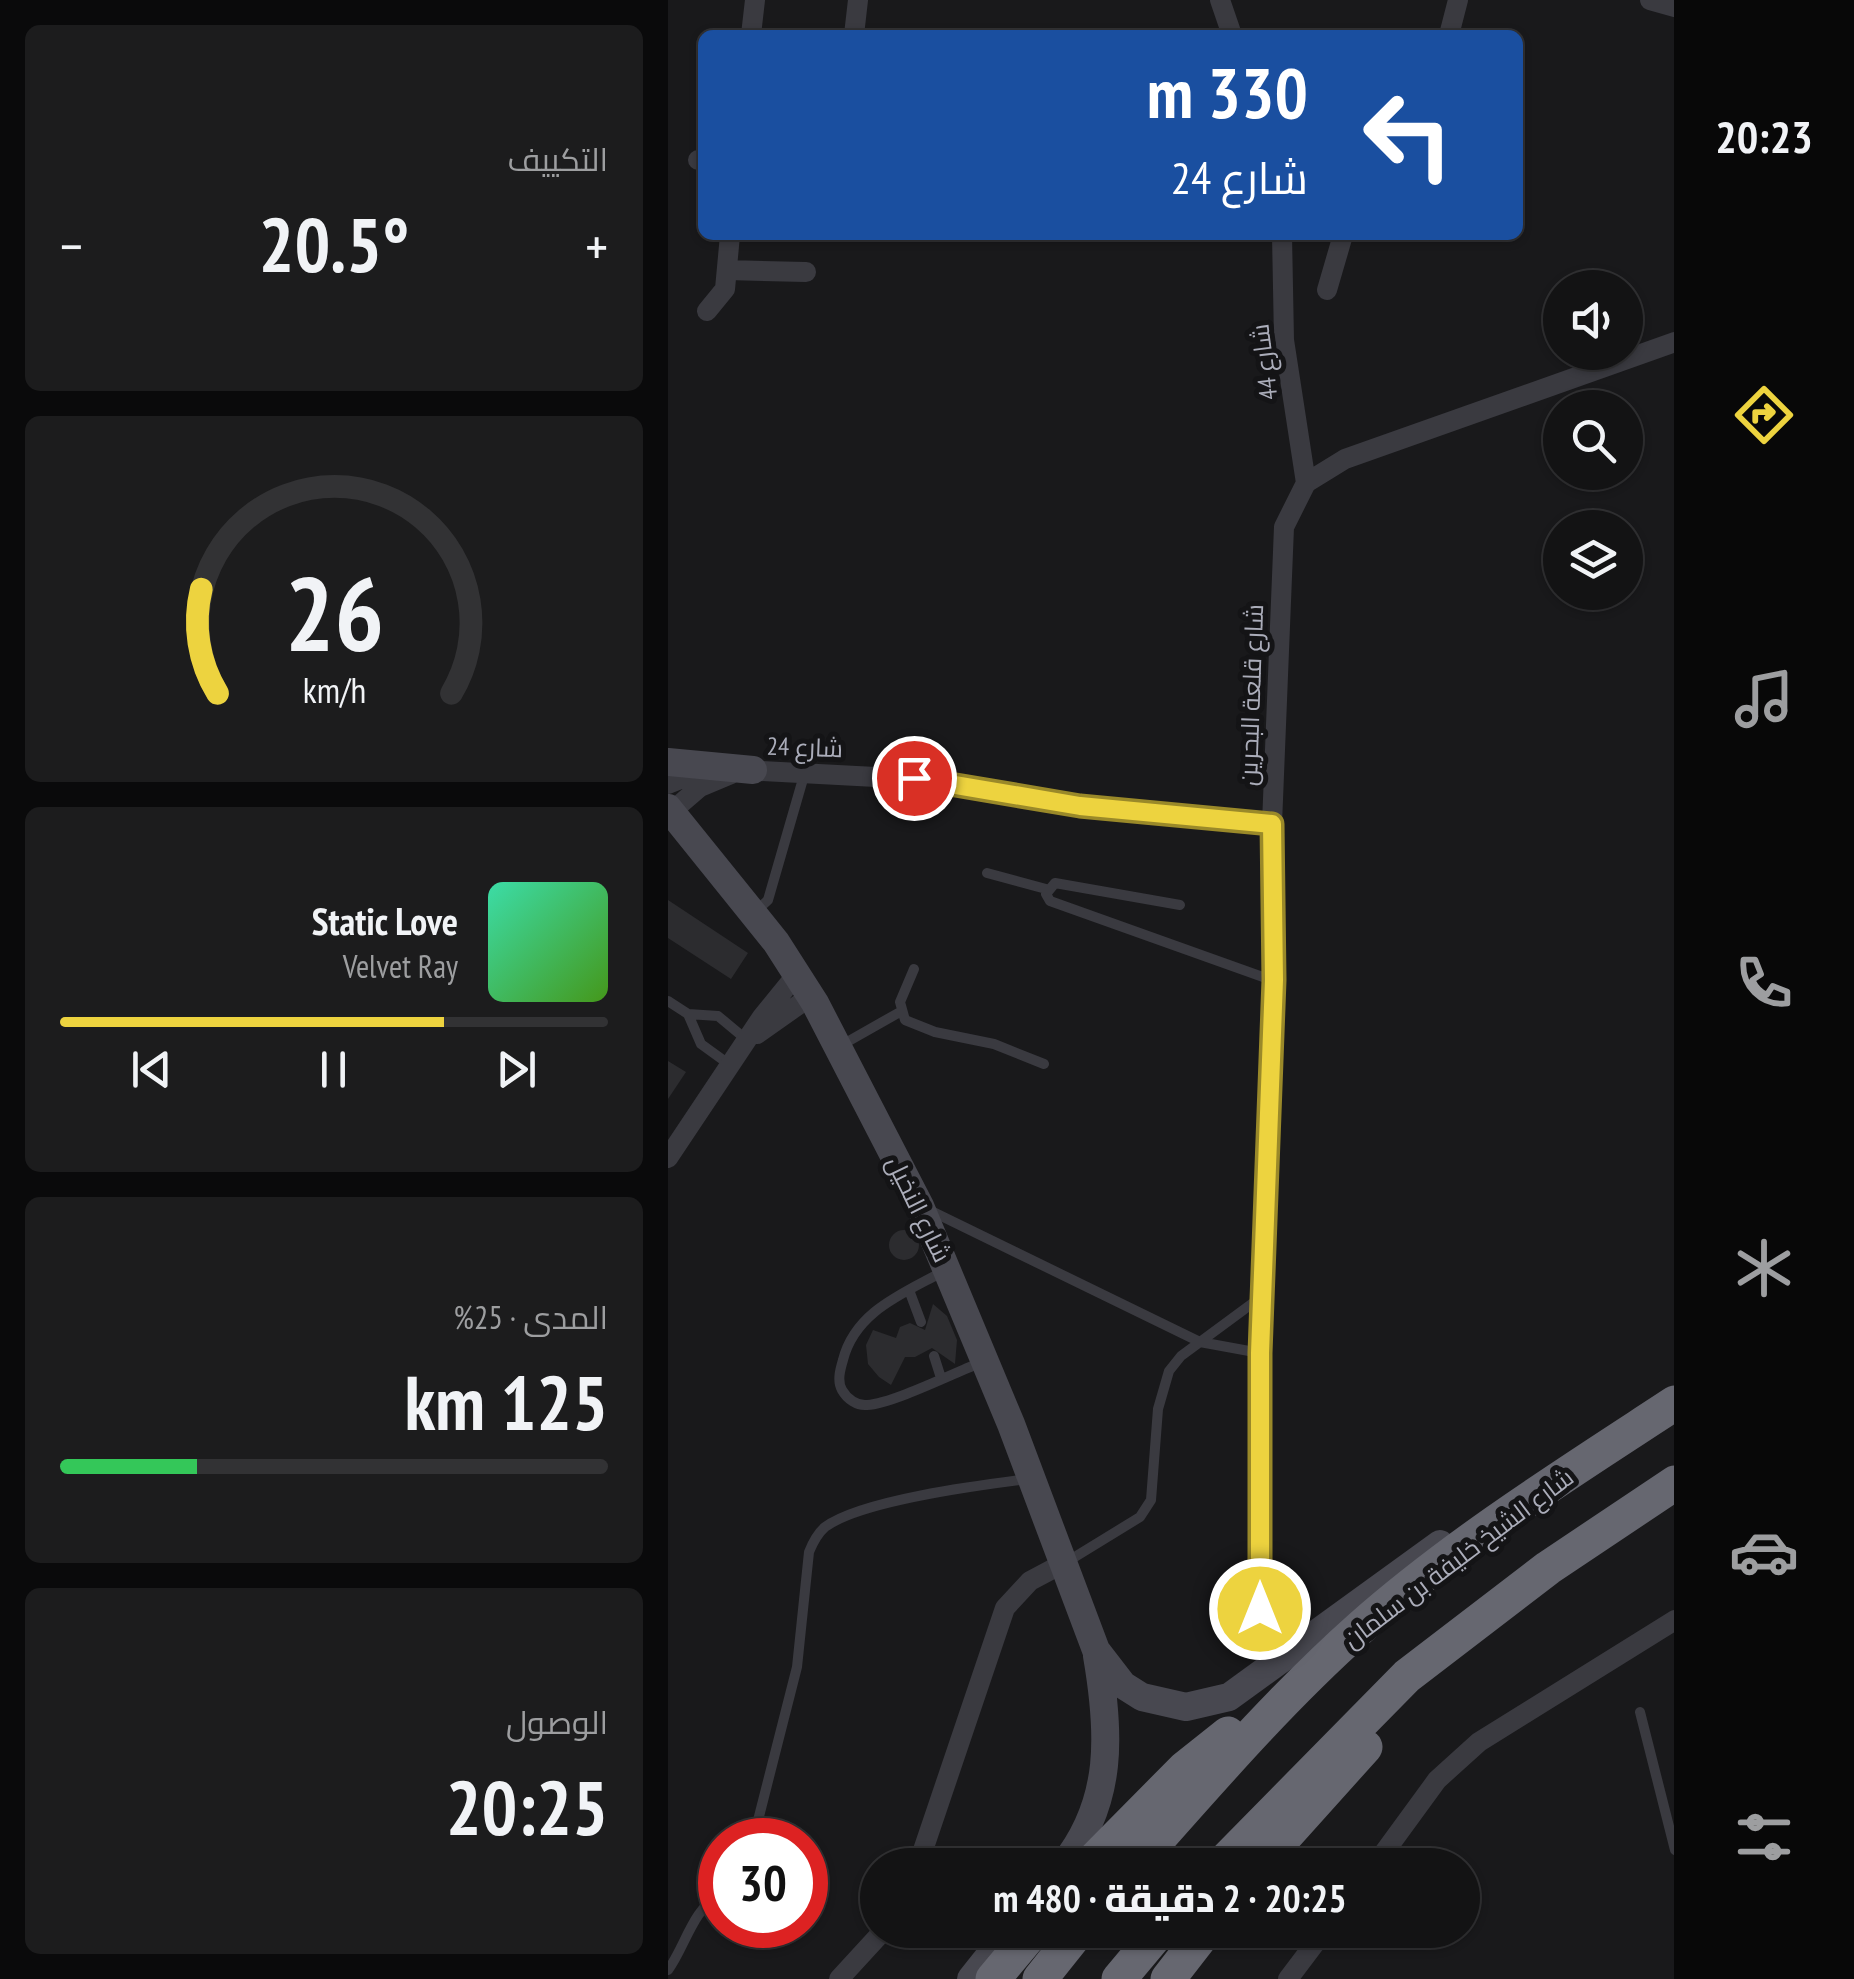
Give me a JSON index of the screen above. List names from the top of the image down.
{
  "streets": {
    "highway": ["شارع الشيخ خليفة بن سلمان"],
    "street": [
      "شارع 44",
      "شارع قلعة البحرين",
      "شارع 24",
      "شارع النخيل"
    ]
  },
  "crossings": [
    ["شارع 44", "شارع قلعة البحرين"],
    ["شارع قلعة البحرين", "شارع 24"],
    ["شارع 24", "شارع النخيل"],
    ["شارع النخيل", "شارع الشيخ خليفة بن سلمان"]
  ],
  "page": {
    "tabs": "20:23",
    "tile": [
      "التكييف",
      ["المدى · 25%", "125 km"],
      ["الوصول", "20:25"]
    ],
    "turn": ["330 m", "شارع 24"],
    "heat": ["−", "20.5°", "+"],
    "song": ["Static Love", "Velvet Ray"],
    "limit": "30",
    "trip": "20:25 · 2 دقيقة · 480 m",
    "gauge": ["26", "km/h"]
  }
}
